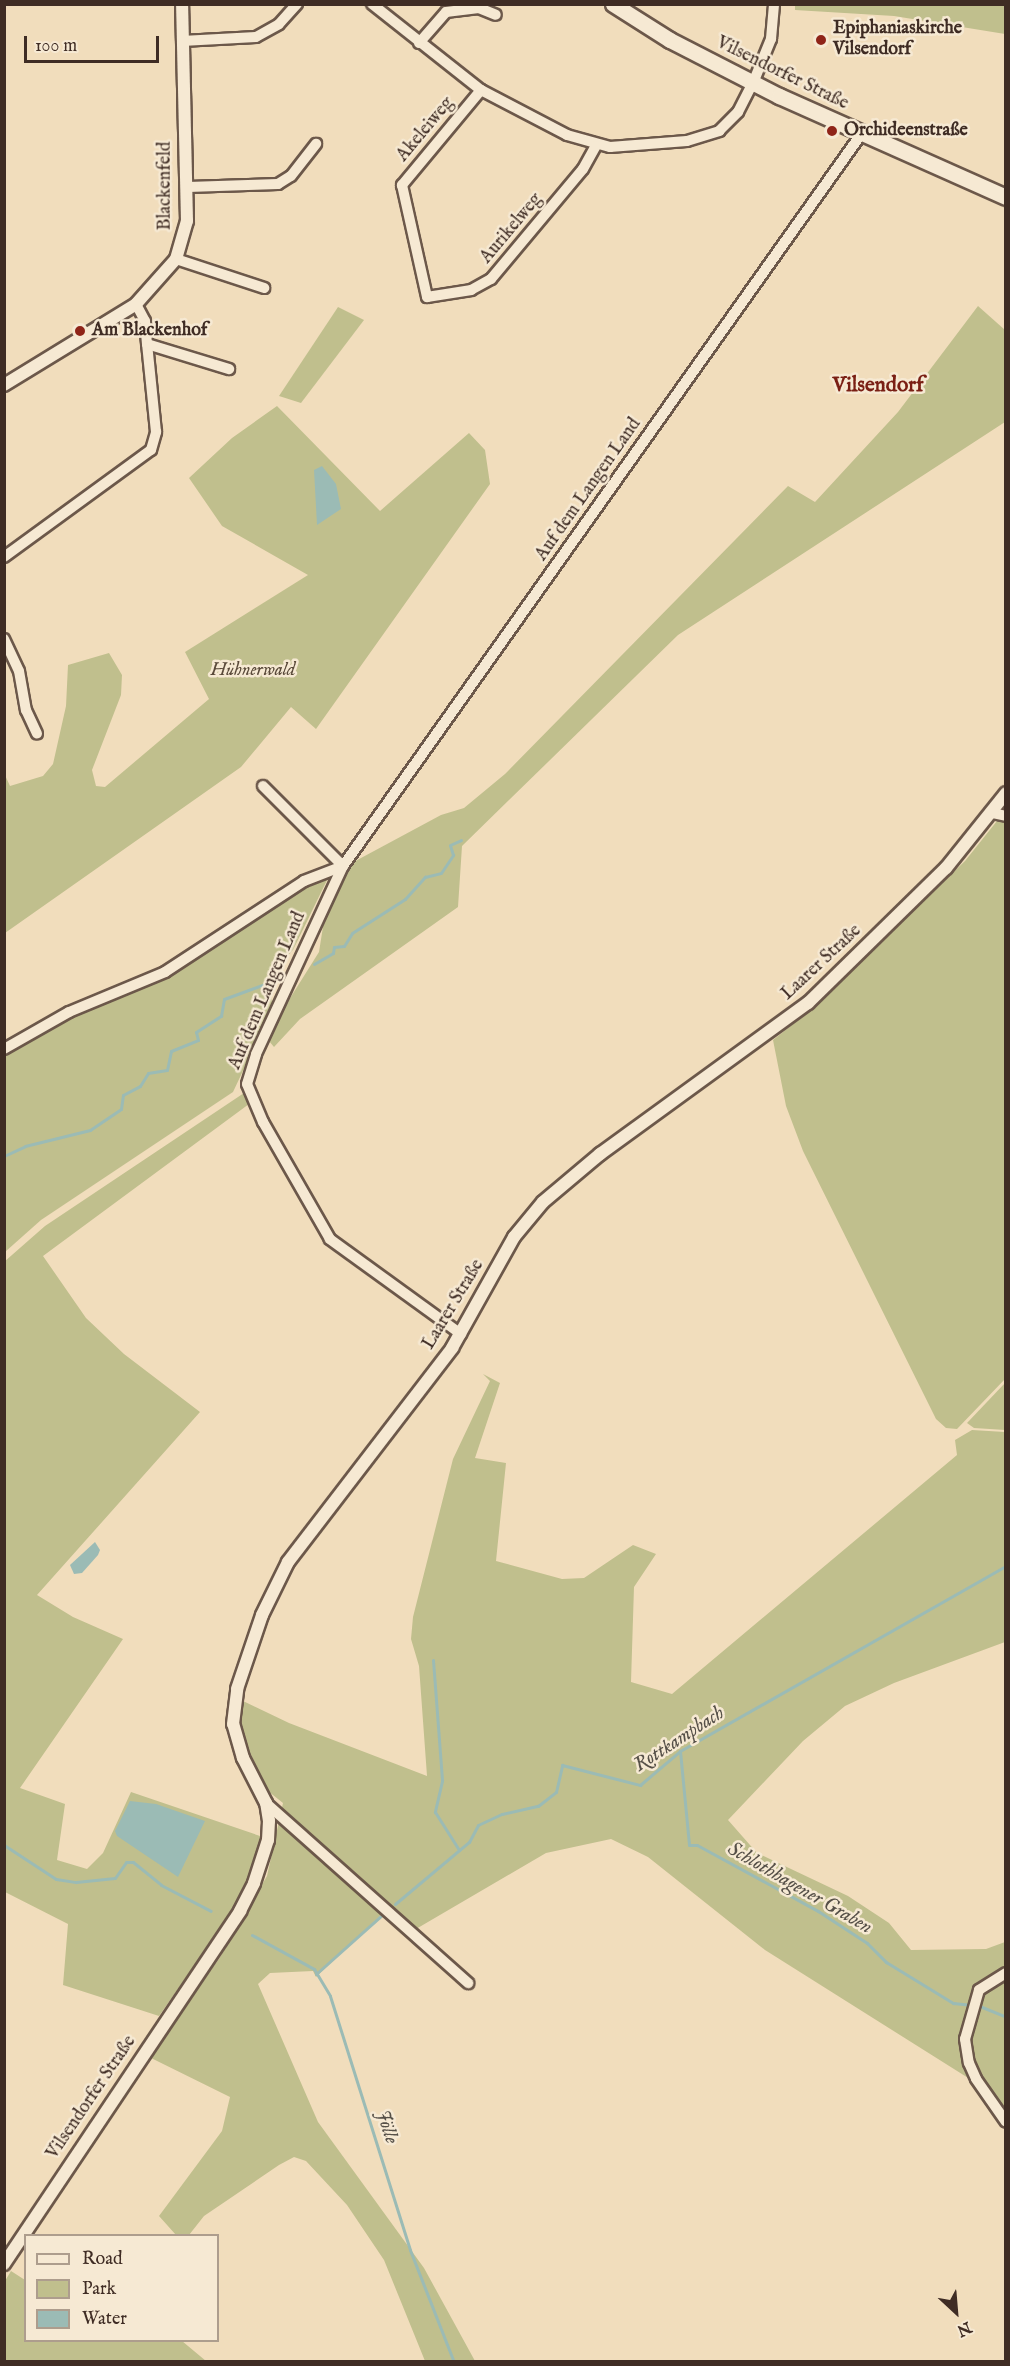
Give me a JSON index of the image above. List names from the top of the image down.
{
  "streets": {
    "main road": ["Vilsendorfer Straße"],
    "street": [
      "Akeleiweg",
      "Blackenfeld",
      "Aurikelweg",
      "Auf dem Langen Land",
      "Laarer Straße"
    ]
  },
  "crossings": [
    ["Vilsendorfer Straße", "Auf dem Langen Land"],
    ["Vilsendorfer Straße", "Laarer Straße"],
    ["Akeleiweg", "Aurikelweg"],
    ["Auf dem Langen Land", "Laarer Straße"]
  ],
  "districts": ["Vilsendorf"],
  "water": ["Rottkampbach", "Schlothhagener Graben", "Jölle"],
  "parks": ["Hühnerwald"],
  "places": ["Epiphaniaskirche Vilsendorf", "Orchideenstraße", "Am Blackenhof"],
  "legend": ["Road", "Park", "Water"],
  "scale_bar": "100 m",
  "north": "bottom right"
}
